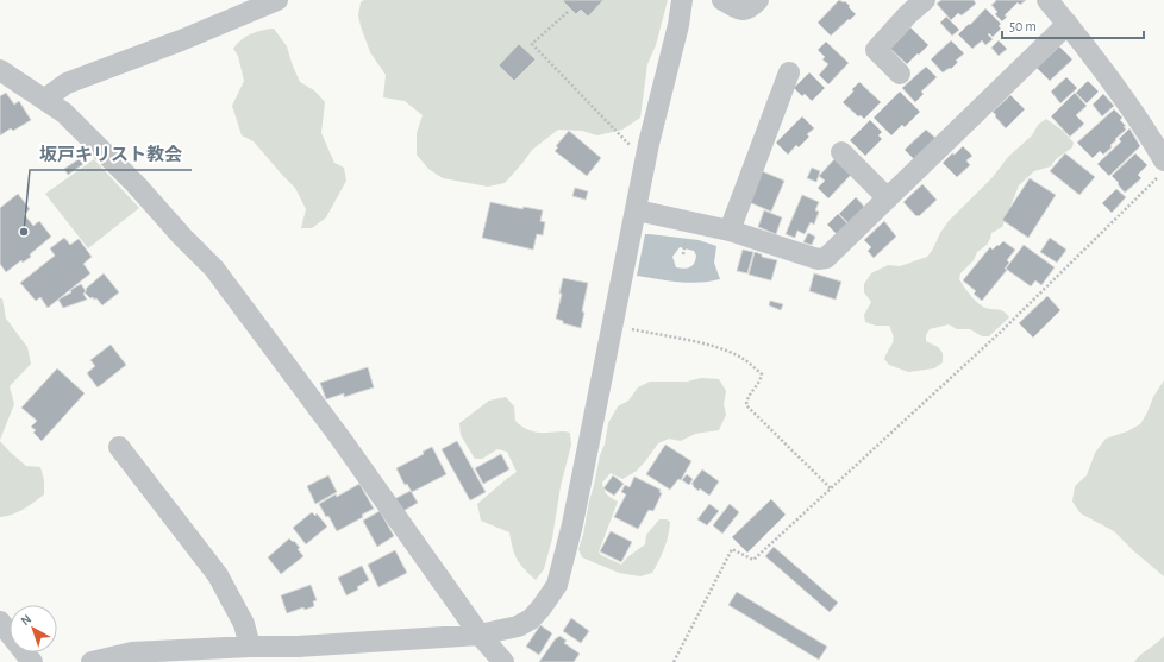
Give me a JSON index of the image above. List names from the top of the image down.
{
  "places": ["坂戸キリスト教会"],
  "scale_bar": "50 m",
  "north": "top left"
}
